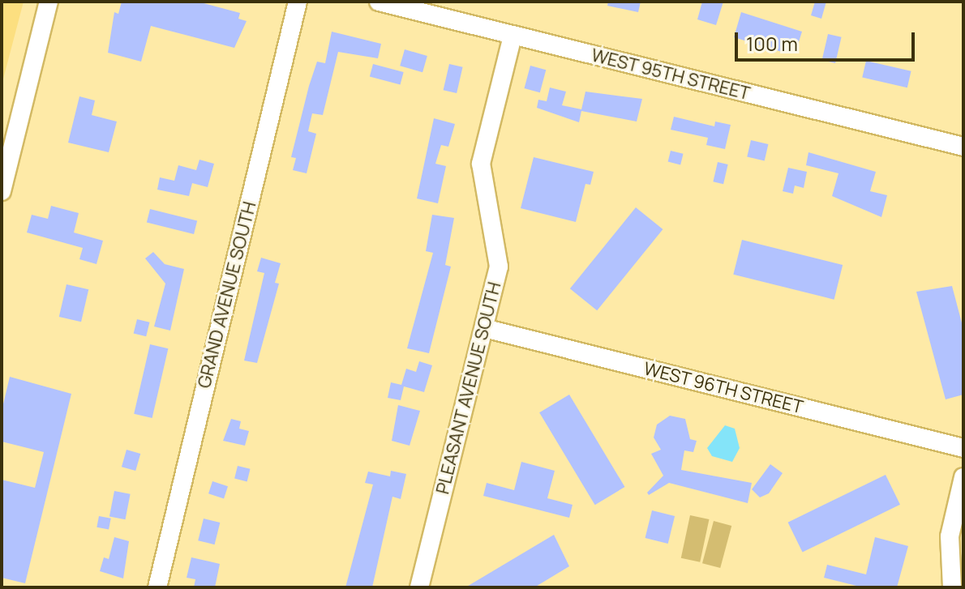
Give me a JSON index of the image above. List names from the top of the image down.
{
  "streets": {
    "street": [
      "WEST 95TH STREET",
      "GRAND AVENUE SOUTH",
      "PLEASANT AVENUE SOUTH",
      "WEST 96TH STREET"
    ]
  },
  "crossings": [
    ["WEST 95TH STREET", "PLEASANT AVENUE SOUTH"],
    ["PLEASANT AVENUE SOUTH", "WEST 96TH STREET"]
  ],
  "scale_bar": "100 m"
}
